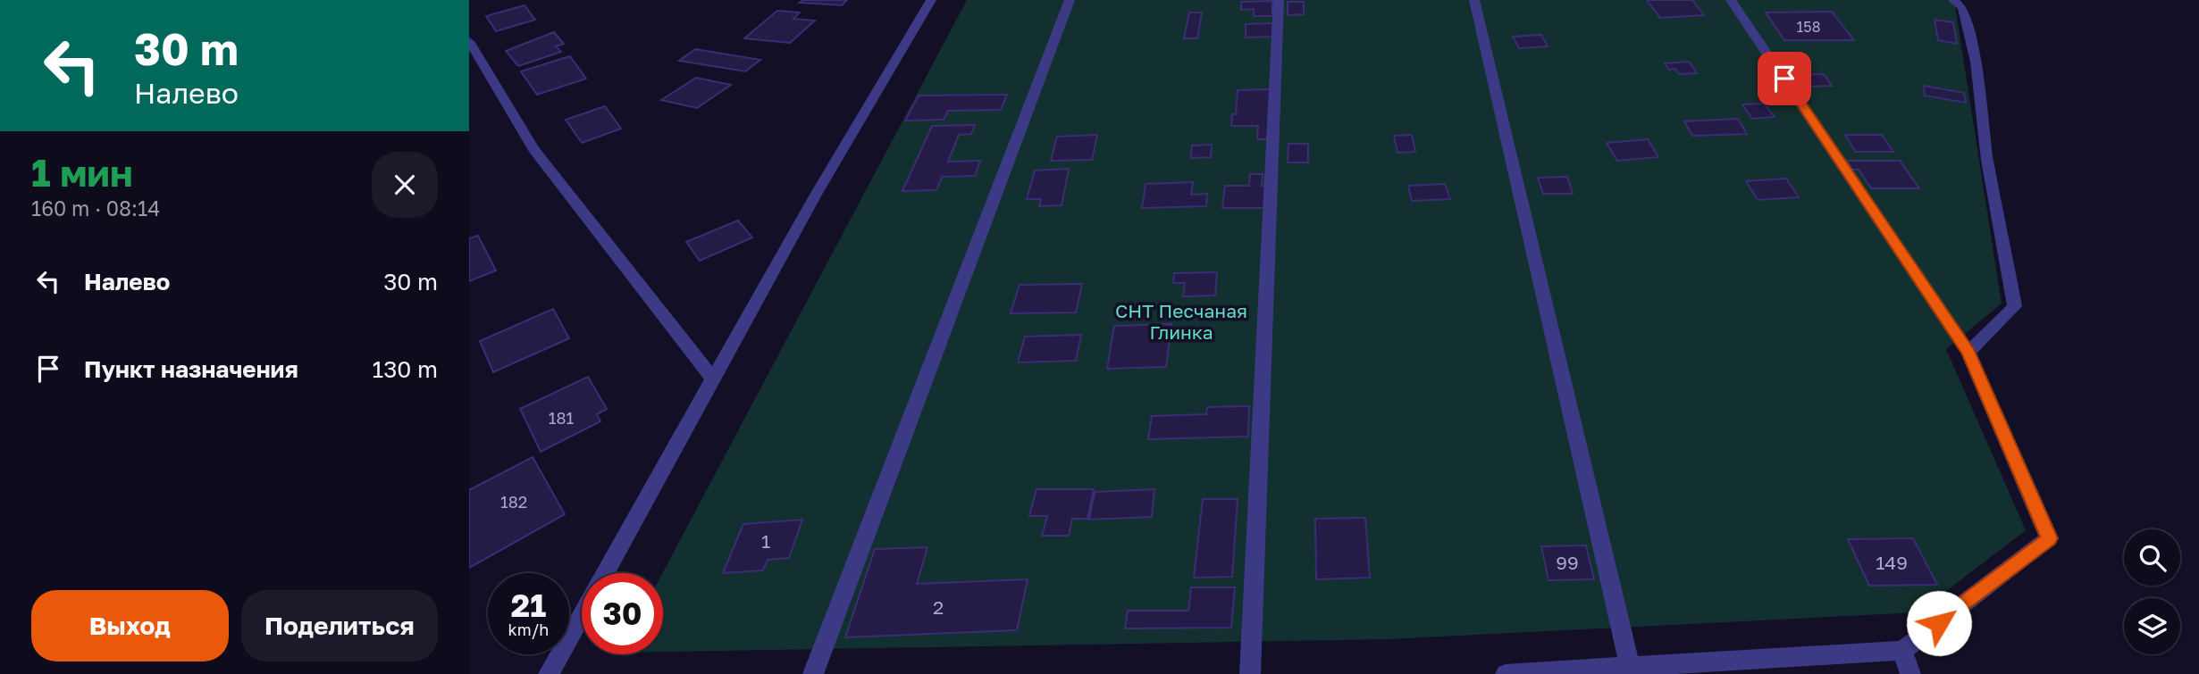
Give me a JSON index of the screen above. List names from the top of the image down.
{
  "parks": ["СНТ Песчаная Глинка"],
  "house_numbers": [
    "158",
    "181",
    "182",
    "1",
    "99",
    "149",
    "2"
  ],
  "page": {
    "turn": ["30 m", "Налево"],
    "heading": ["1 мин", "160 m · 08:14"],
    "list": [
      {
        "name": "Налево",
        "value": "30 m"
      },
      {
        "name": "Пункт назначения",
        "value": "130 m"
      }
    ],
    "speed": "21 km/h",
    "limit": "30",
    "buttons": ["Выход", "Поделиться"]
  }
}
